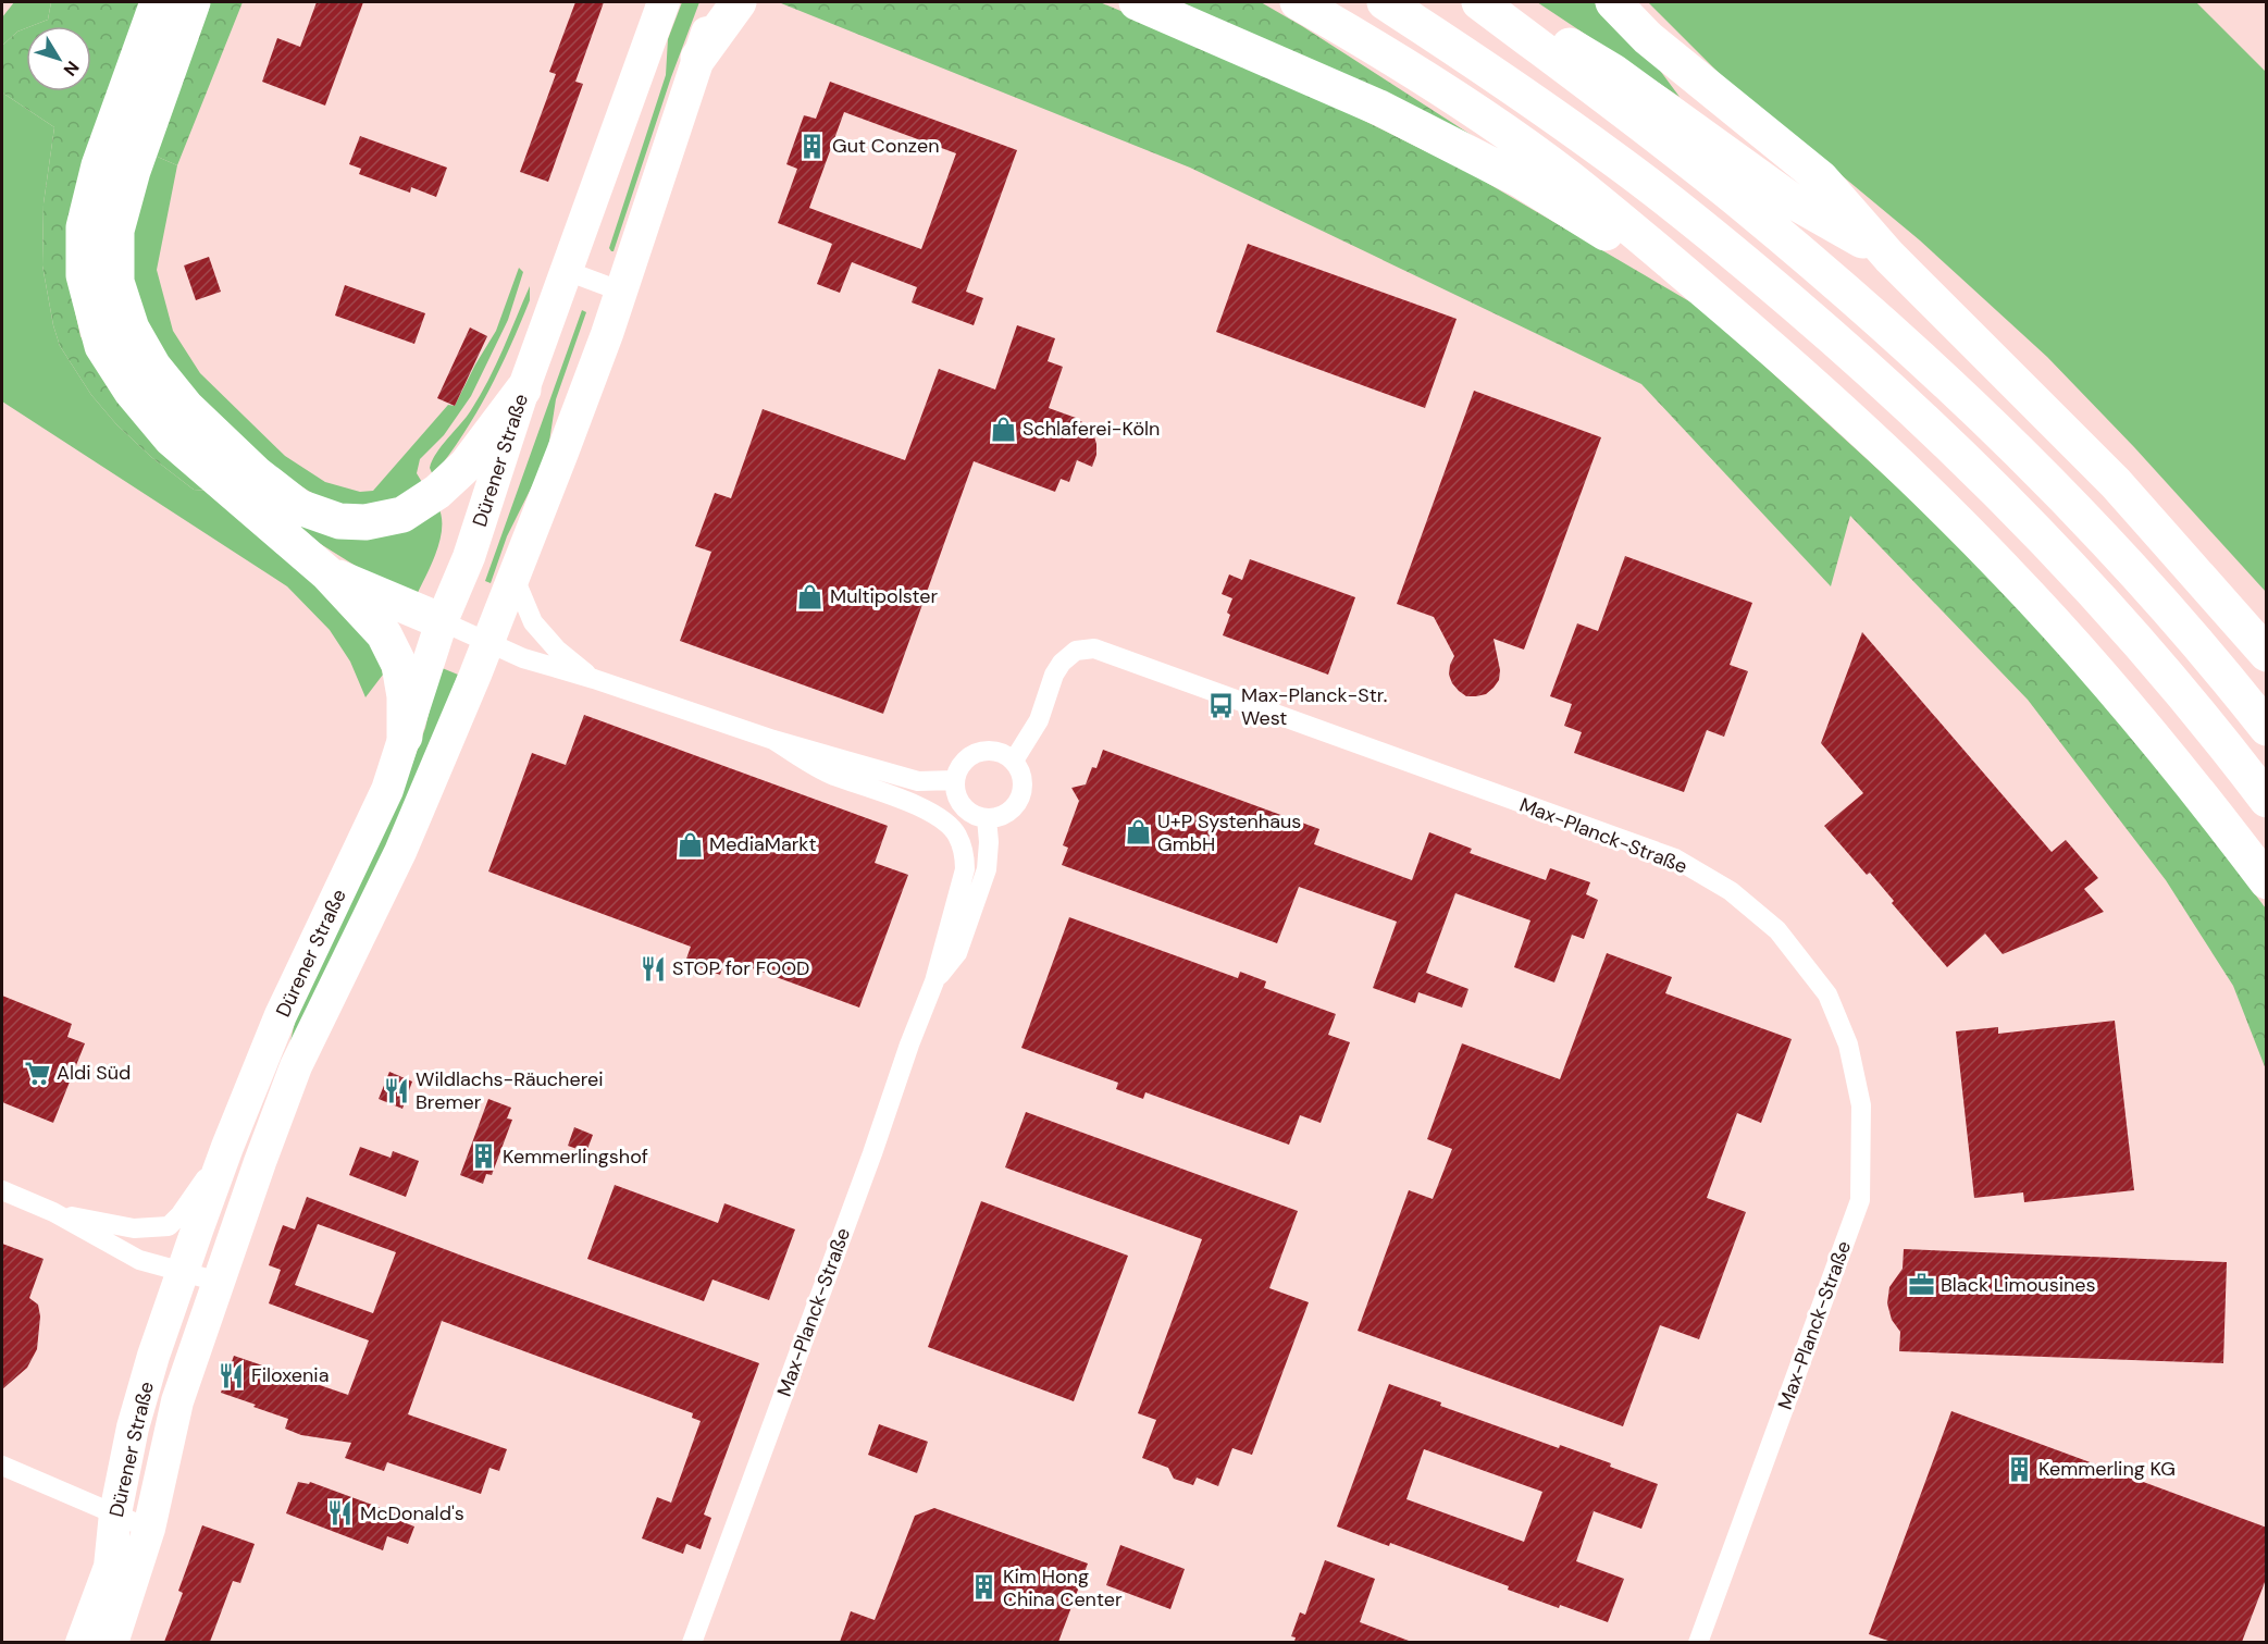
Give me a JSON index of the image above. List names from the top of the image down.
{
  "streets": {
    "main road": ["Dürener Straße"],
    "street": ["Max-Planck-Straße"]
  },
  "crossings": [
    ["Dürener Straße", "Max-Planck-Straße"]
  ],
  "places": {
    "building": [
      "Gut Conzen",
      "Kemmerlingshof",
      "Kemmerling KG",
      "Kim Hong China Center"
    ],
    "shop": [
      "Schlaferei-Köln",
      "Multipolster",
      "U+P Systenhaus GmbH",
      "MediaMarkt"
    ],
    "bus stop": ["Max-Planck-Str. West"],
    "restaurant": [
      "STOP for FOOD",
      "Wildlachs-Räucherei Bremer",
      "Filoxenia",
      "McDonald's"
    ],
    "supermarket": ["Aldi Süd"],
    "office": ["Black Limousines"]
  },
  "north": "bottom right"
}
